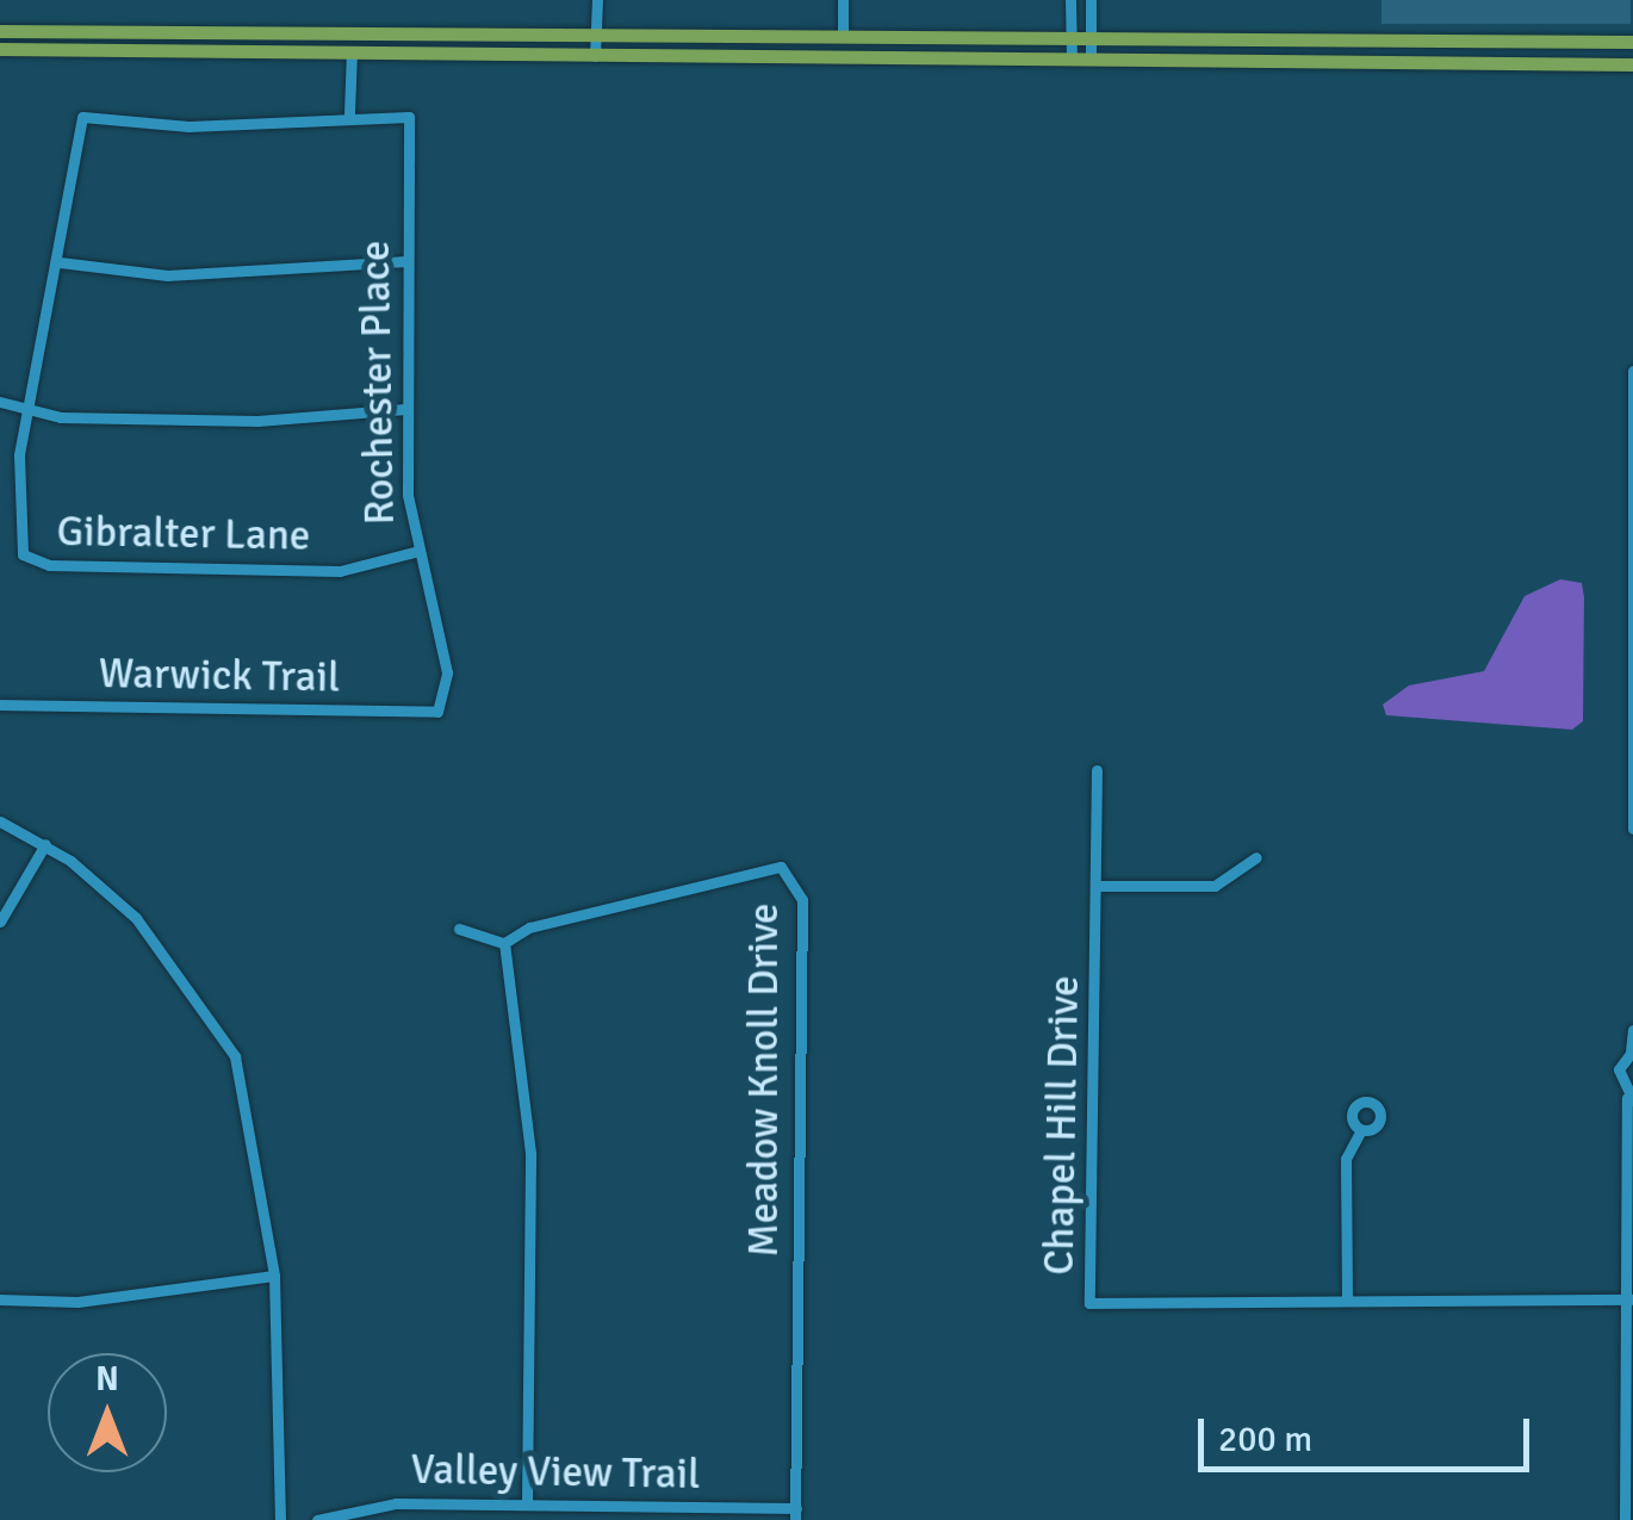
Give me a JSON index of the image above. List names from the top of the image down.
{
  "streets": {
    "street": [
      "Rochester Place",
      "Gibralter Lane",
      "Warwick Trail",
      "Meadow Knoll Drive",
      "Chapel Hill Drive",
      "Valley View Trail"
    ]
  },
  "crossings": [
    ["Rochester Place", "Gibralter Lane"],
    ["Rochester Place", "Warwick Trail"],
    ["Meadow Knoll Drive", "Valley View Trail"]
  ],
  "scale_bar": "200 m",
  "north": "top"
}
